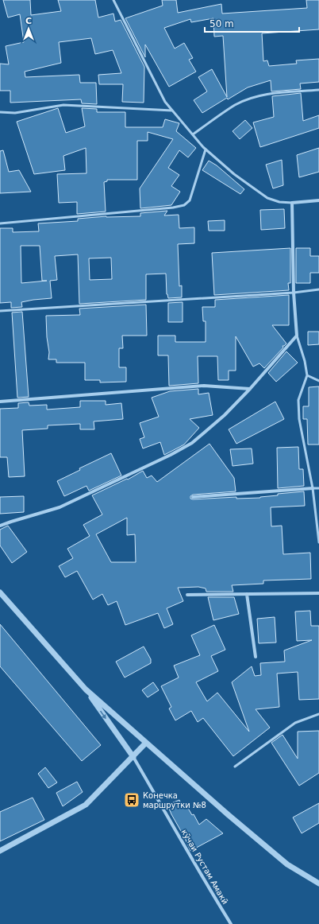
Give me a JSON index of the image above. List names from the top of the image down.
{
  "streets": {
    "street": ["кӯчаи Рустам Амакӣ"]
  },
  "places": {
    "bus stop": ["Конечка маршрутки №8"]
  },
  "scale_bar": "50 m",
  "north": "top"
}
